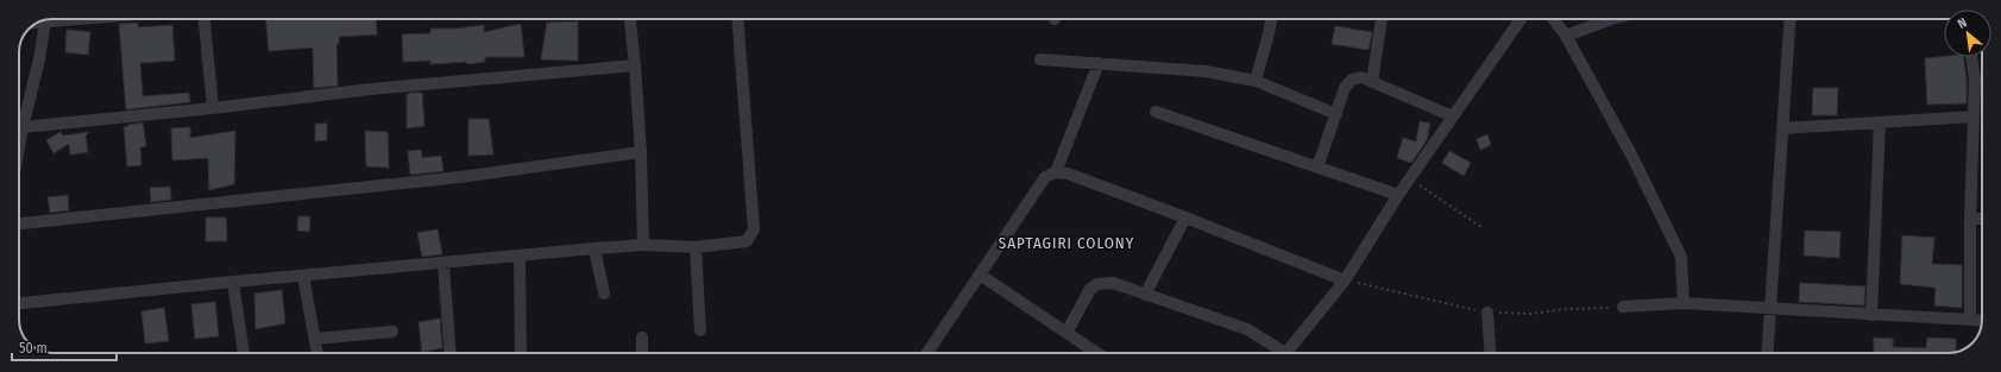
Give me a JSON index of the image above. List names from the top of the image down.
{
  "districts": ["SAPTAGIRI COLONY"],
  "scale_bar": "50 m",
  "north": "top left"
}
